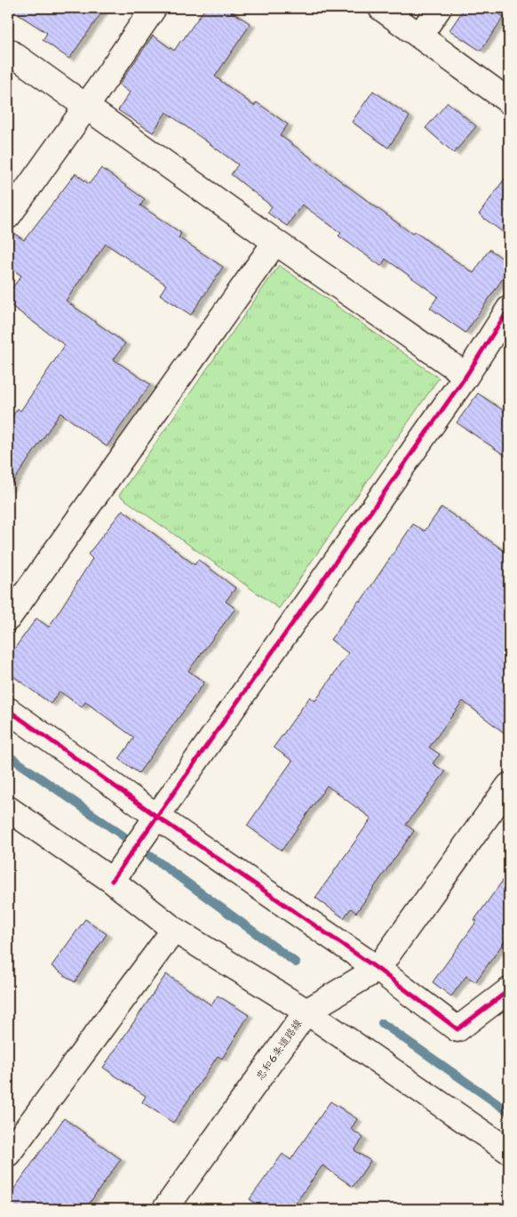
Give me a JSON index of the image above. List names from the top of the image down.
{
  "streets": {
    "street": ["忠和6条道路線"]
  }
}
